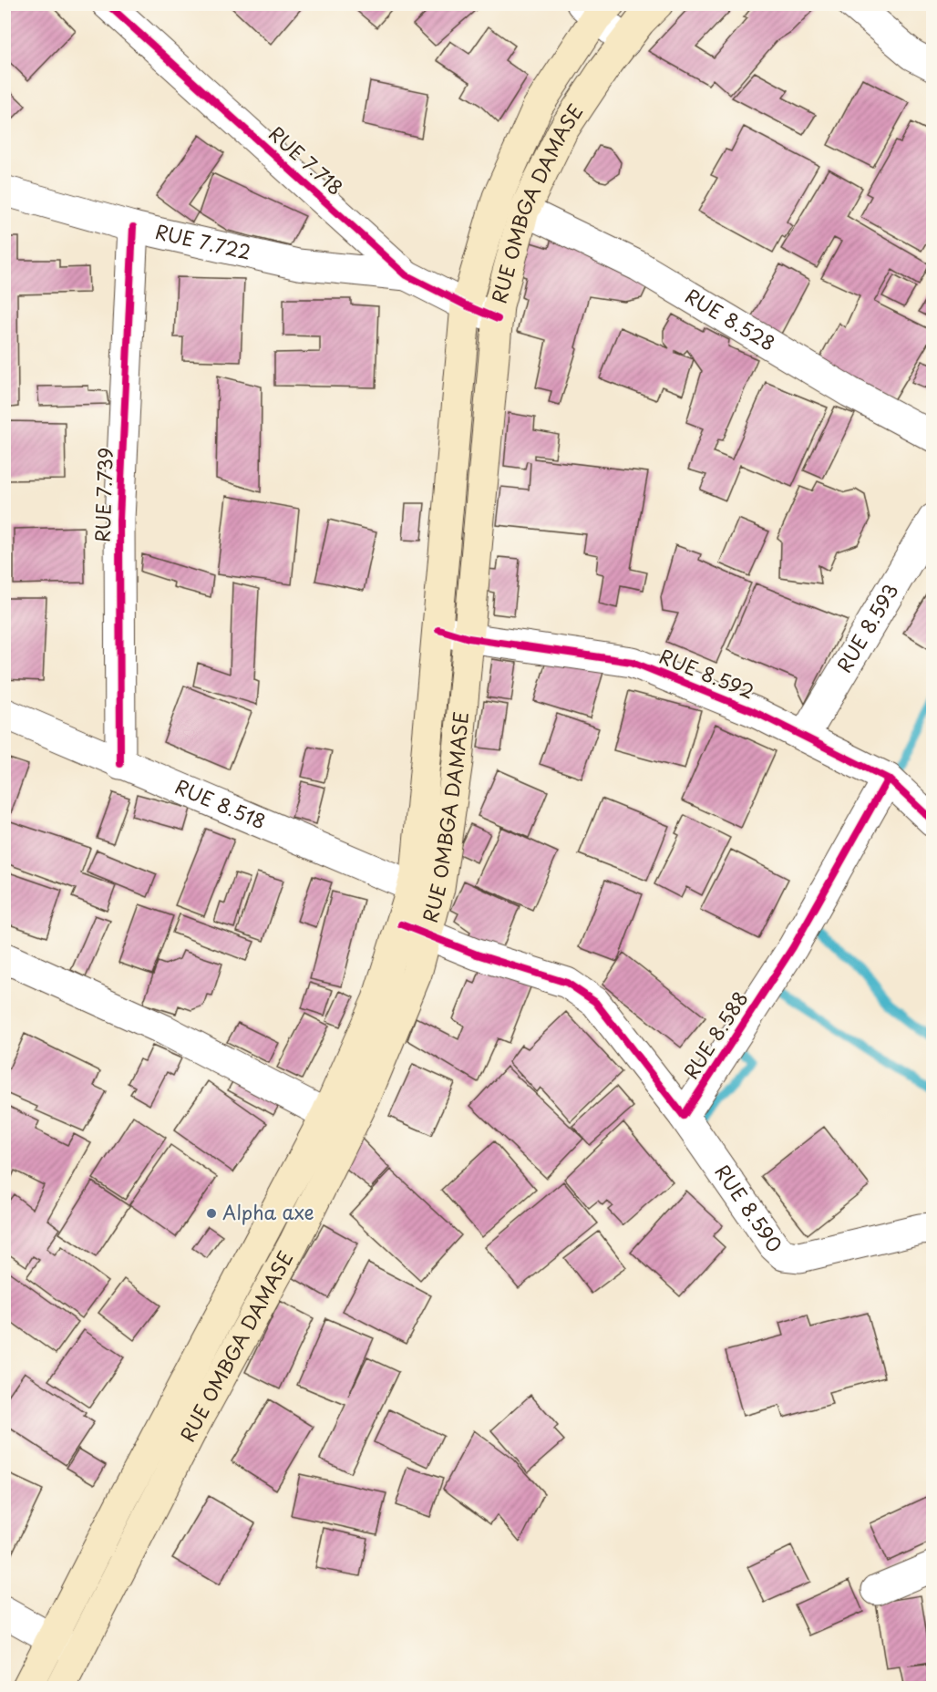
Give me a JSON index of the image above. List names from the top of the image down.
{
  "streets": {
    "main road": ["RUE OMBGA DAMASE"],
    "street": [
      "RUE 7.718",
      "RUE 7.722",
      "RUE 8.528",
      "RUE 7.739",
      "RUE 8.593",
      "RUE 8.592",
      "RUE 8.518",
      "RUE 8.588",
      "RUE 8.590"
    ]
  },
  "crossings": [
    ["RUE 7.718", "RUE OMBGA DAMASE"],
    ["RUE 7.718", "RUE 7.722"],
    ["RUE OMBGA DAMASE", "RUE 8.528"],
    ["RUE OMBGA DAMASE", "RUE 8.592"],
    ["RUE OMBGA DAMASE", "RUE 8.518"],
    ["RUE OMBGA DAMASE", "RUE 8.588"],
    ["RUE 7.722", "RUE 7.739"],
    ["RUE 7.739", "RUE 8.518"],
    ["RUE 8.593", "RUE 8.592"],
    ["RUE 8.592", "RUE 8.588"],
    ["RUE 8.588", "RUE 8.590"]
  ],
  "places": ["Alpha axe"]
}
